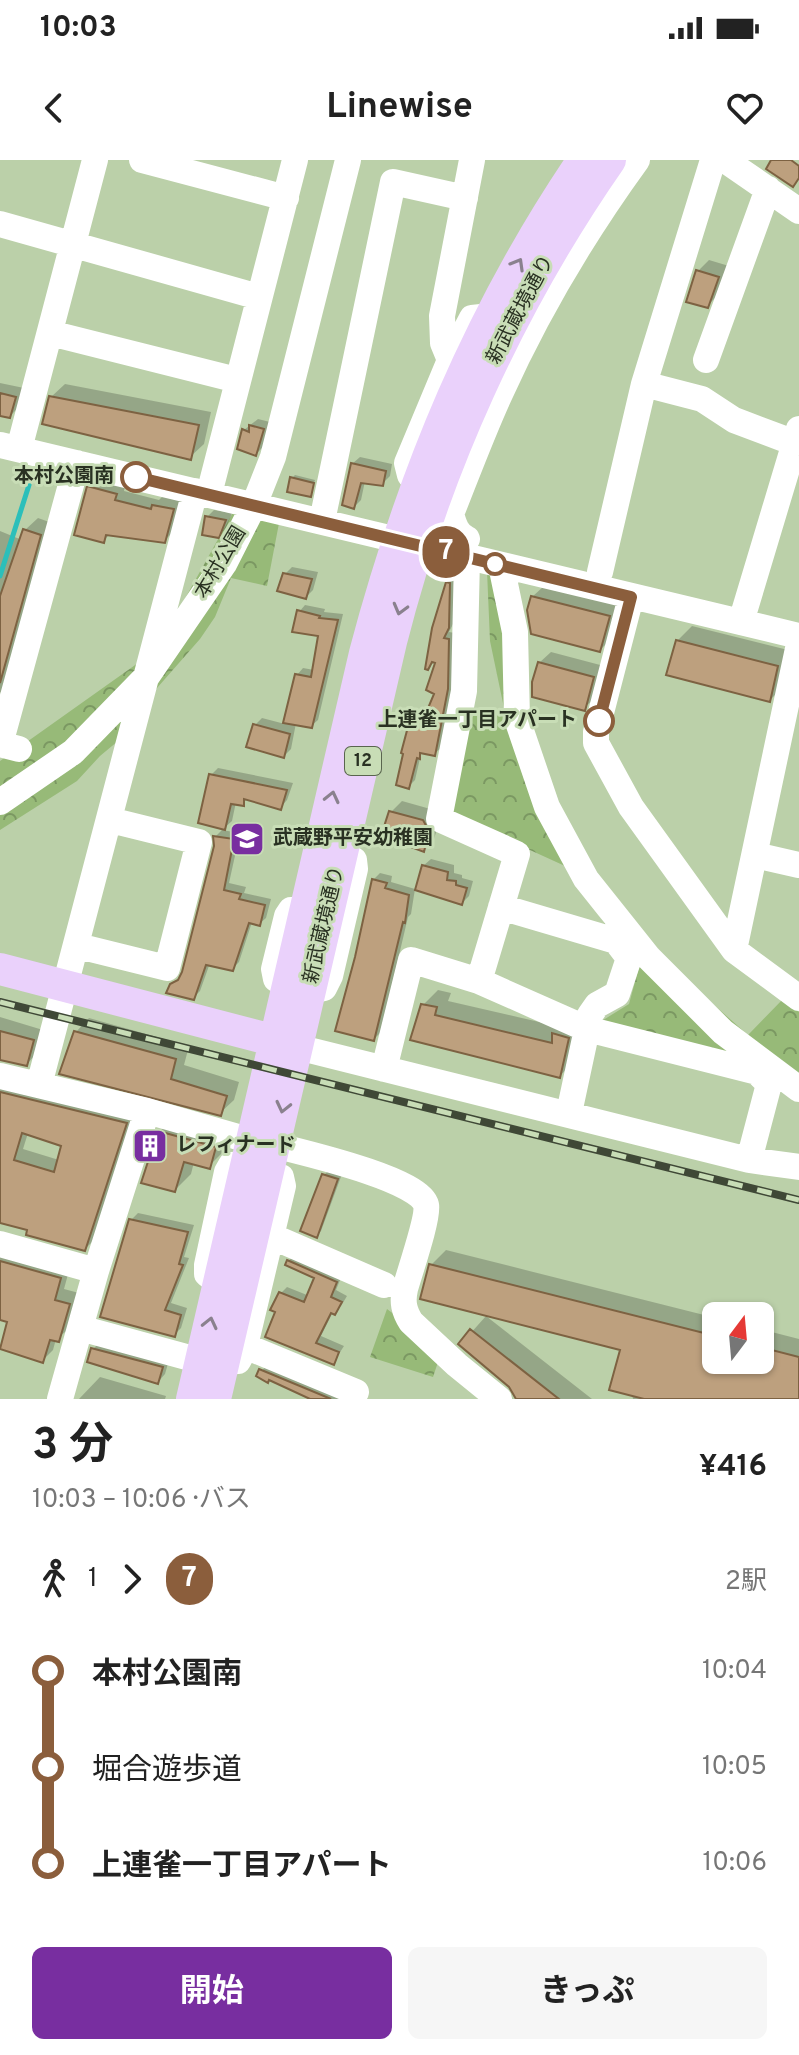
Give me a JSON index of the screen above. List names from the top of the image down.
{
  "streets": {
    "main road": ["新武蔵境通り", "12"],
    "street": ["本村公園"]
  },
  "places": {
    "other": ["本村公園南", "上連雀一丁目アパート"],
    "school or university": ["武蔵野平安幼稚園"],
    "building": ["レフィナード"]
  },
  "lines": ["bus line 7"],
  "north": "top",
  "page": {
    "status": "10:03",
    "header": "Linewise",
    "on_map": "7",
    "heading": ["3 分", "10:03 – 10:06 · バス", "¥416"],
    "legs": ["1", "7", "2駅"],
    "list": [
      {
        "name": "本村公園南",
        "value": "10:04"
      },
      {
        "name": "堀合遊歩道",
        "value": "10:05"
      },
      {
        "name": "上連雀一丁目アパート",
        "value": "10:06"
      }
    ],
    "buttons": ["開始", "きっぷ"]
  }
}
